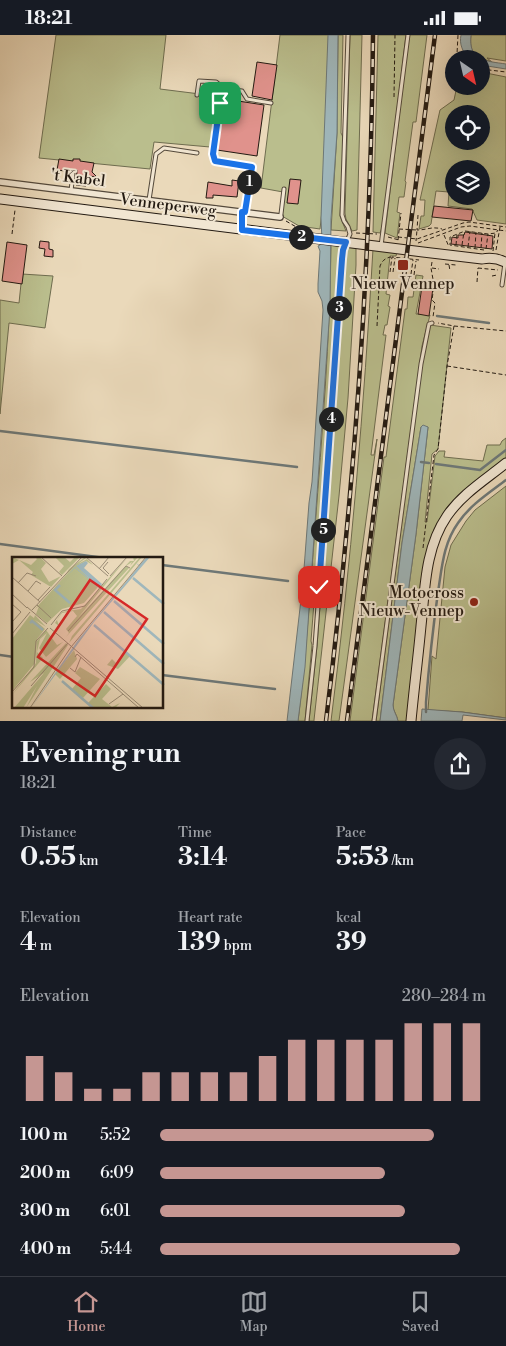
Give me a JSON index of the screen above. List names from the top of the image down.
{
  "streets": {
    "main road": ["Venneperweg"],
    "street": ["'t Kabel"]
  },
  "places": {
    "transit": ["Nieuw Vennep"],
    "other": ["Motocross Nieuw-Vennep"]
  },
  "north": "bottom right",
  "page": {
    "status": "18:21",
    "pins": [
      "1",
      "2",
      "3",
      "4",
      "5"
    ],
    "heading": ["Evening run", "18:21"],
    "stats": [
      ["Distance", "0.55 km"],
      ["Time", "3:14"],
      ["Pace", "5:53 /km"],
      ["Elevation", "4 m"],
      ["Heart rate", "139 bpm"],
      ["kcal", "39"]
    ],
    "chart": ["Elevation", "280–284 m"],
    "list": [
      {
        "name": "100 m",
        "note": "5:52"
      },
      {
        "name": "200 m",
        "note": "6:09"
      },
      {
        "name": "300 m",
        "note": "6:01"
      },
      {
        "name": "400 m",
        "note": "5:44"
      }
    ],
    "tabs": ["Home", "Map", "Saved"]
  }
}
